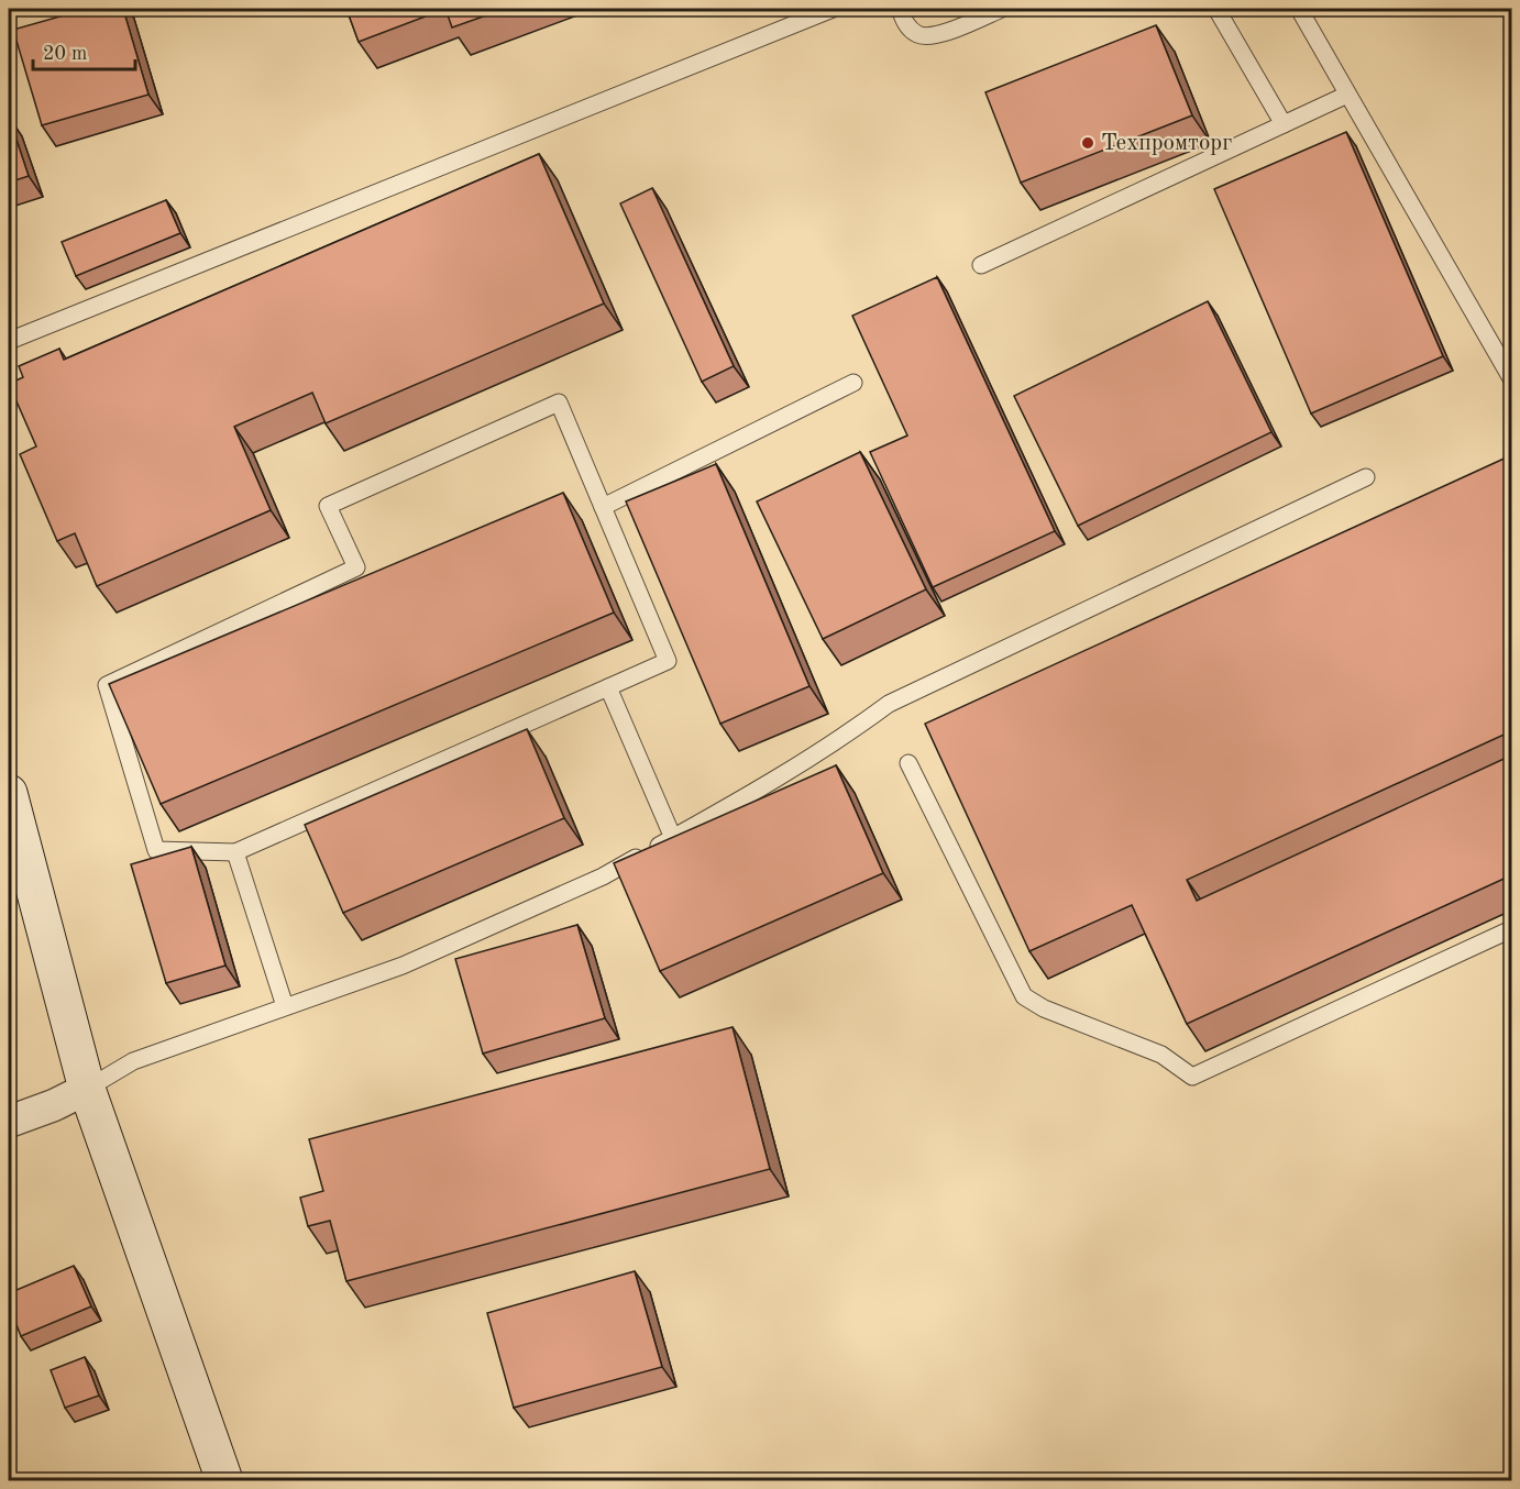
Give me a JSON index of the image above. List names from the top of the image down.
{
  "places": ["Техпромторг"],
  "scale_bar": "20 m"
}
